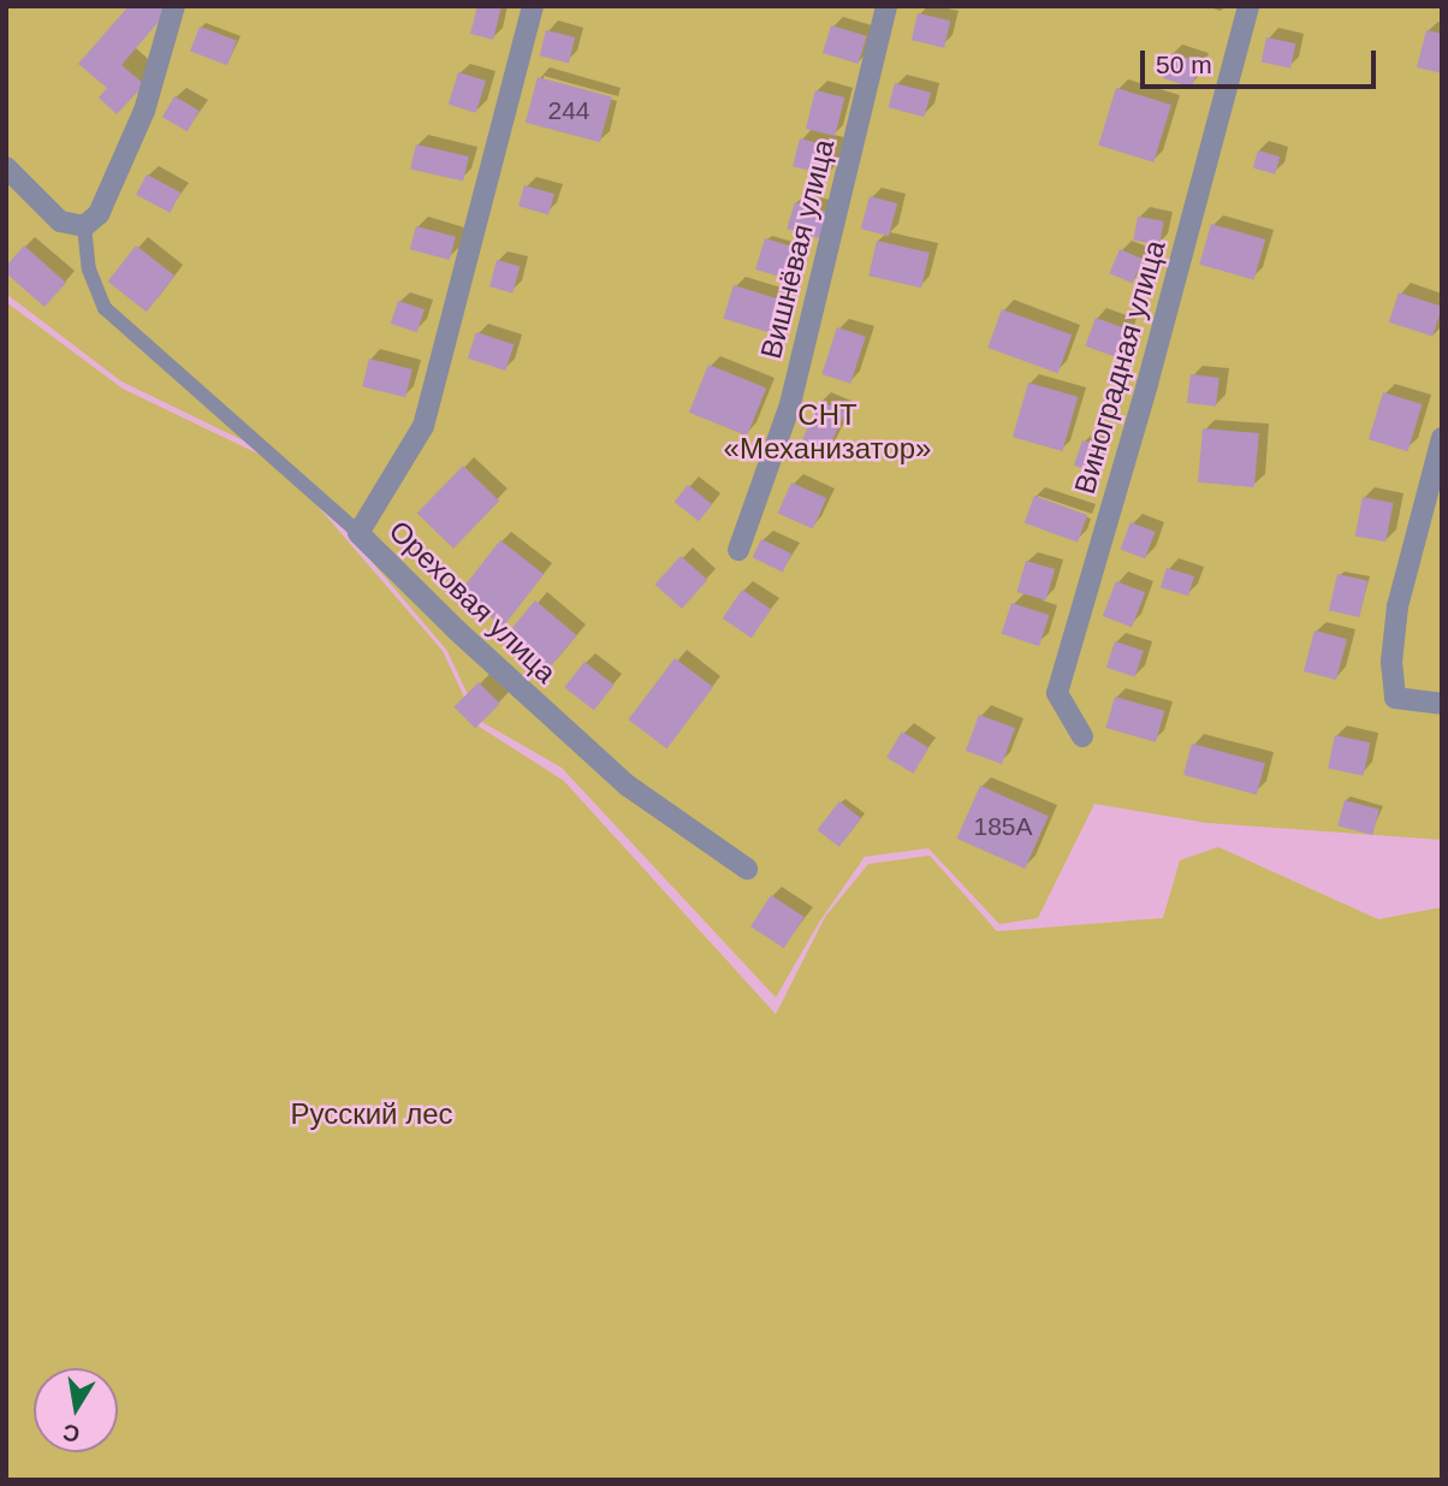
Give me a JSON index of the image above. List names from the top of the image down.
{
  "streets": {
    "street": ["Вишнёвая улица", "Виноградная улица", "Ореховая улица"]
  },
  "parks": ["СНТ «Механизатор»", "Русский лес"],
  "house_numbers": ["244", "185А"],
  "scale_bar": "50 m",
  "north": "bottom"
}
